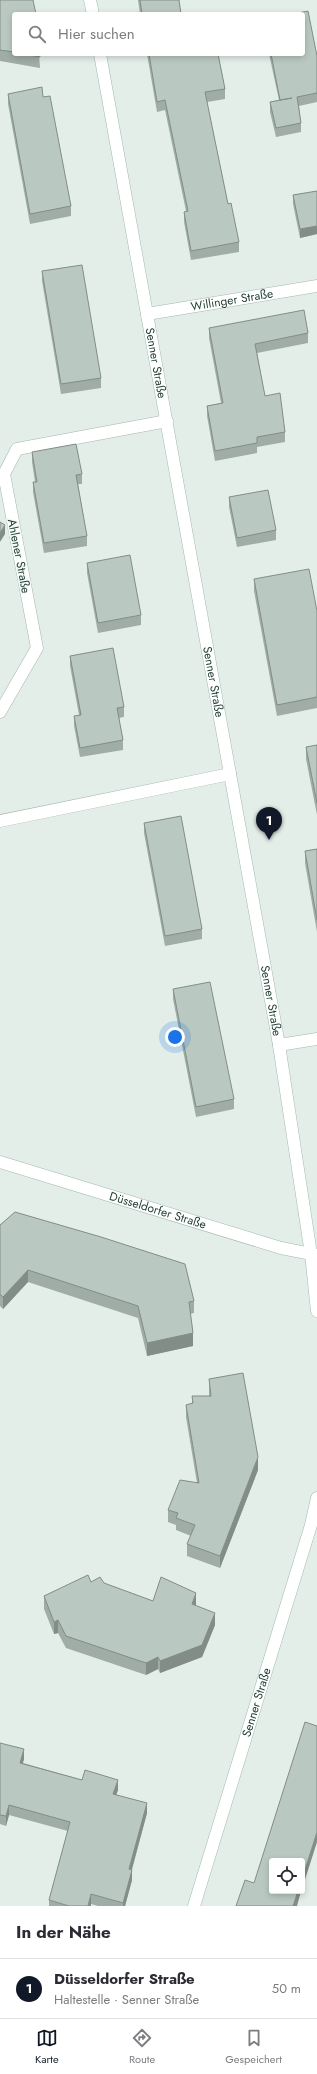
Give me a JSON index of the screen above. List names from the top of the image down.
{
  "streets": {
    "street": [
      "Willinger Straße",
      "Senner Straße",
      "Ahlener Straße",
      "Düsseldorfer Straße"
    ]
  },
  "crossings": [
    ["Willinger Straße", "Senner Straße"],
    ["Senner Straße", "Ahlener Straße"],
    ["Senner Straße", "Düsseldorfer Straße"]
  ],
  "page": {
    "search": "Hier suchen",
    "pins": "1",
    "heading": "In der Nähe",
    "list": [
      {
        "mark": "1",
        "name": "Düsseldorfer Straße",
        "note": "Haltestelle · Senner Straße",
        "value": "50 m"
      }
    ],
    "nav": ["Karte", "Route", "Gespeichert"]
  }
}
